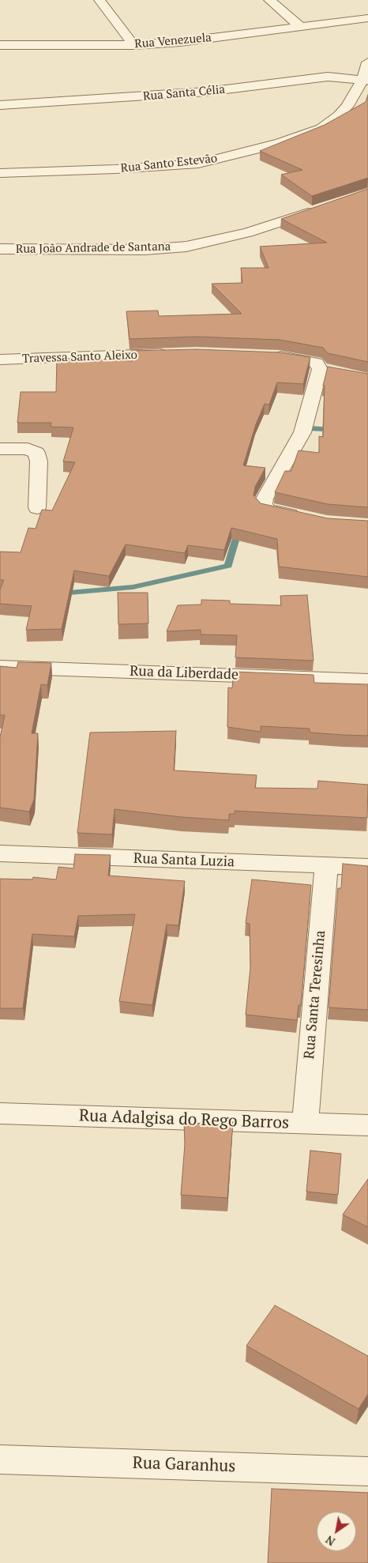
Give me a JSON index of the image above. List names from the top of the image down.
{
  "streets": {
    "street": [
      "Rua Venezuela",
      "Rua Santa Célia",
      "Rua Santo Estevão",
      "Rua João Andrade de Santana",
      "Travessa Santo Aleixo",
      "Rua da Liberdade",
      "Rua Santa Luzia",
      "Rua Santa Teresinha",
      "Rua Adalgisa do Rego Barros",
      "Rua Garanhus"
    ]
  },
  "crossings": [
    ["Rua Santa Célia", "Rua Santo Estevão"],
    ["Rua Santa Luzia", "Rua Santa Teresinha"],
    ["Rua Santa Teresinha", "Rua Adalgisa do Rego Barros"]
  ],
  "north": "bottom left"
}
